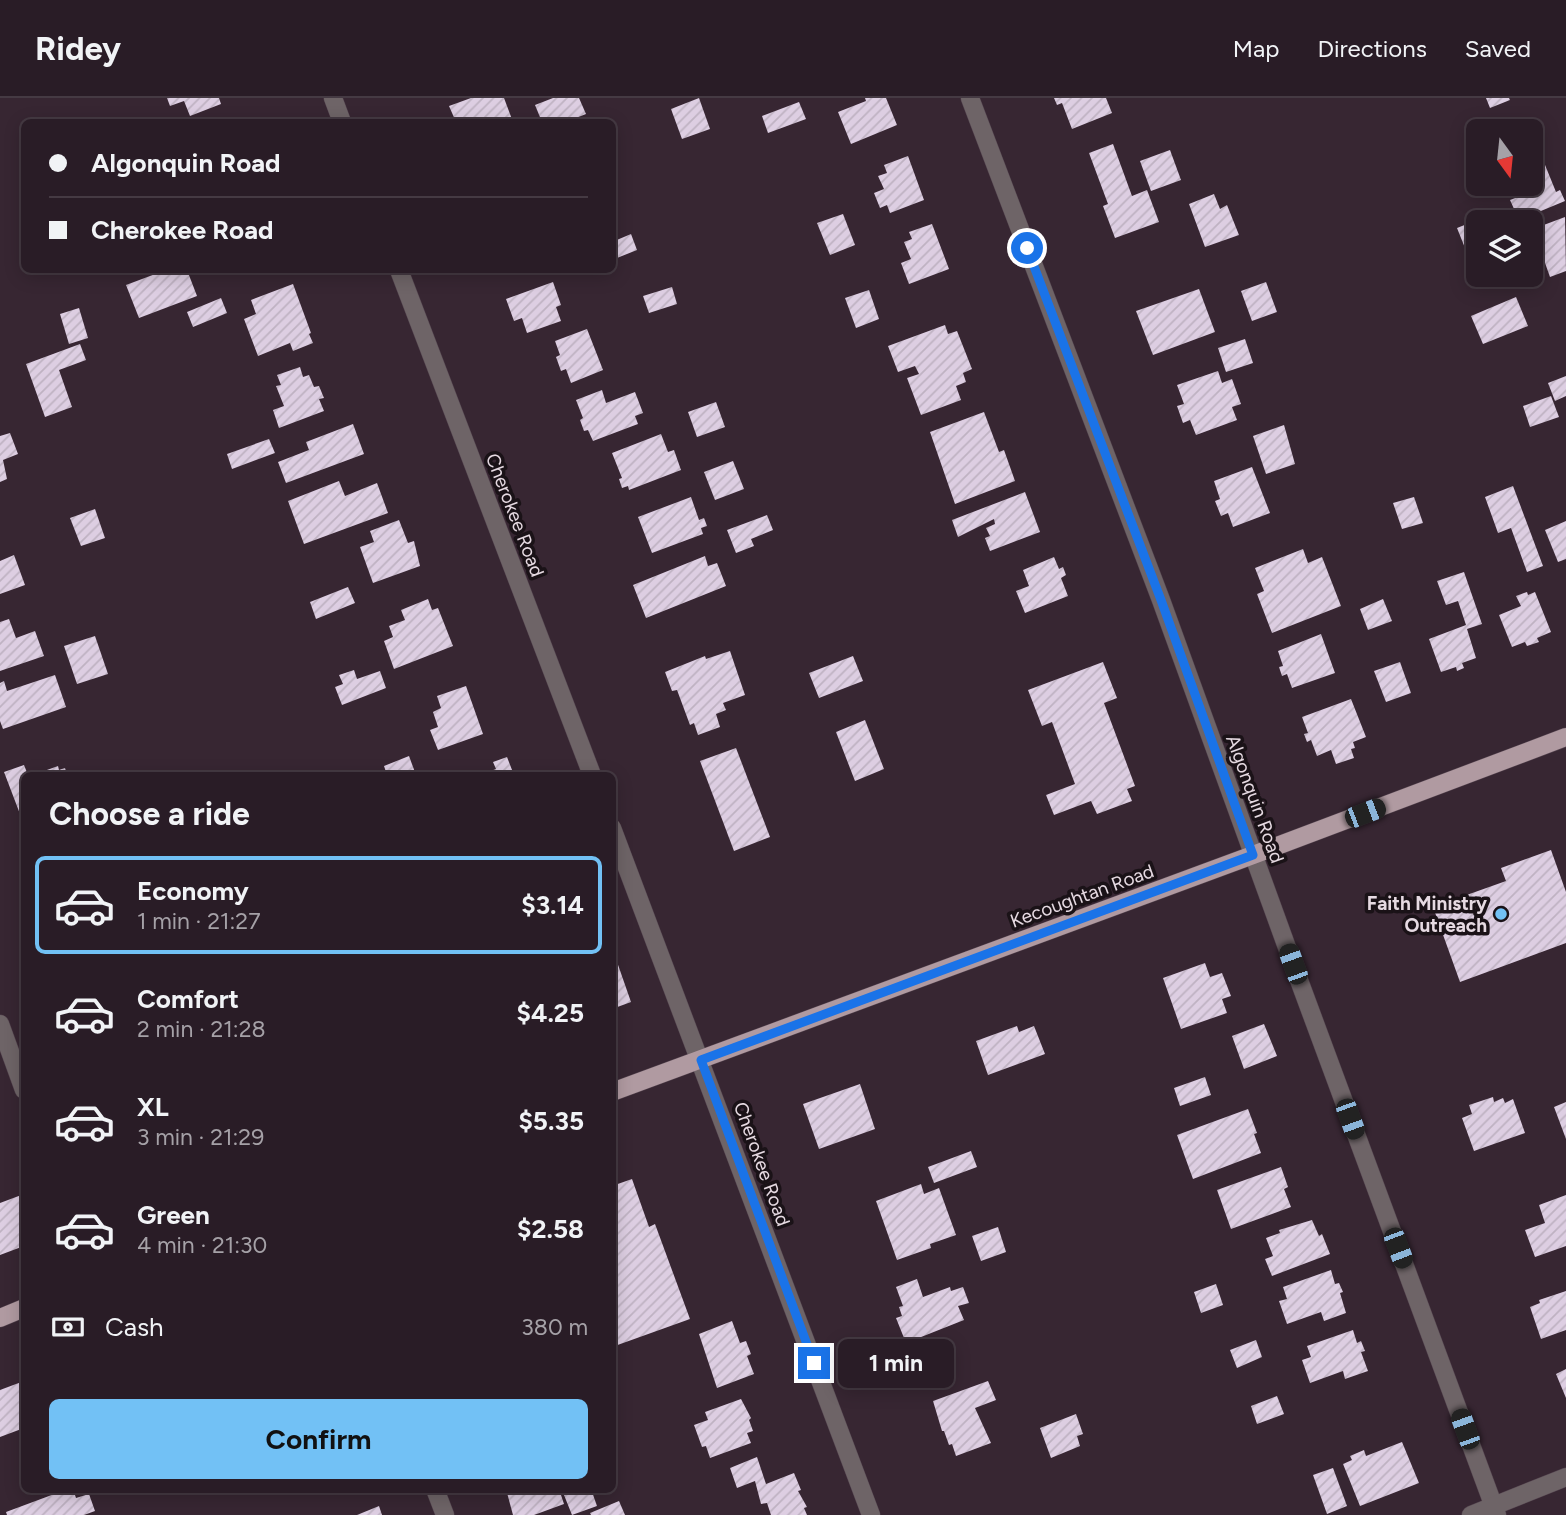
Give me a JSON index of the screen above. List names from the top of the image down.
{
  "streets": {
    "main road": ["Kecoughtan Road"],
    "street": ["Cherokee Road", "Algonquin Road"]
  },
  "crossings": [
    ["Cherokee Road", "Kecoughtan Road"],
    ["Algonquin Road", "Kecoughtan Road"]
  ],
  "places": ["Faith Ministry Outreach"],
  "north": "bottom",
  "page": {
    "header": "Ridey",
    "nav": ["Map", "Directions", "Saved"],
    "banner": ["Algonquin Road", "Cherokee Road"],
    "heading": "Choose a ride",
    "list": [
      {
        "name": "Economy",
        "note": "1 min · 21:27",
        "value": "$3.14"
      },
      {
        "name": "Comfort",
        "note": "2 min · 21:28",
        "value": "$4.25"
      },
      {
        "name": "XL",
        "note": "3 min · 21:29",
        "value": "$5.35"
      },
      {
        "name": "Green",
        "note": "4 min · 21:30",
        "value": "$2.58"
      }
    ],
    "pay": ["Cash", "380 m"],
    "bubble": "1 min",
    "buttons": "Confirm"
  }
}
